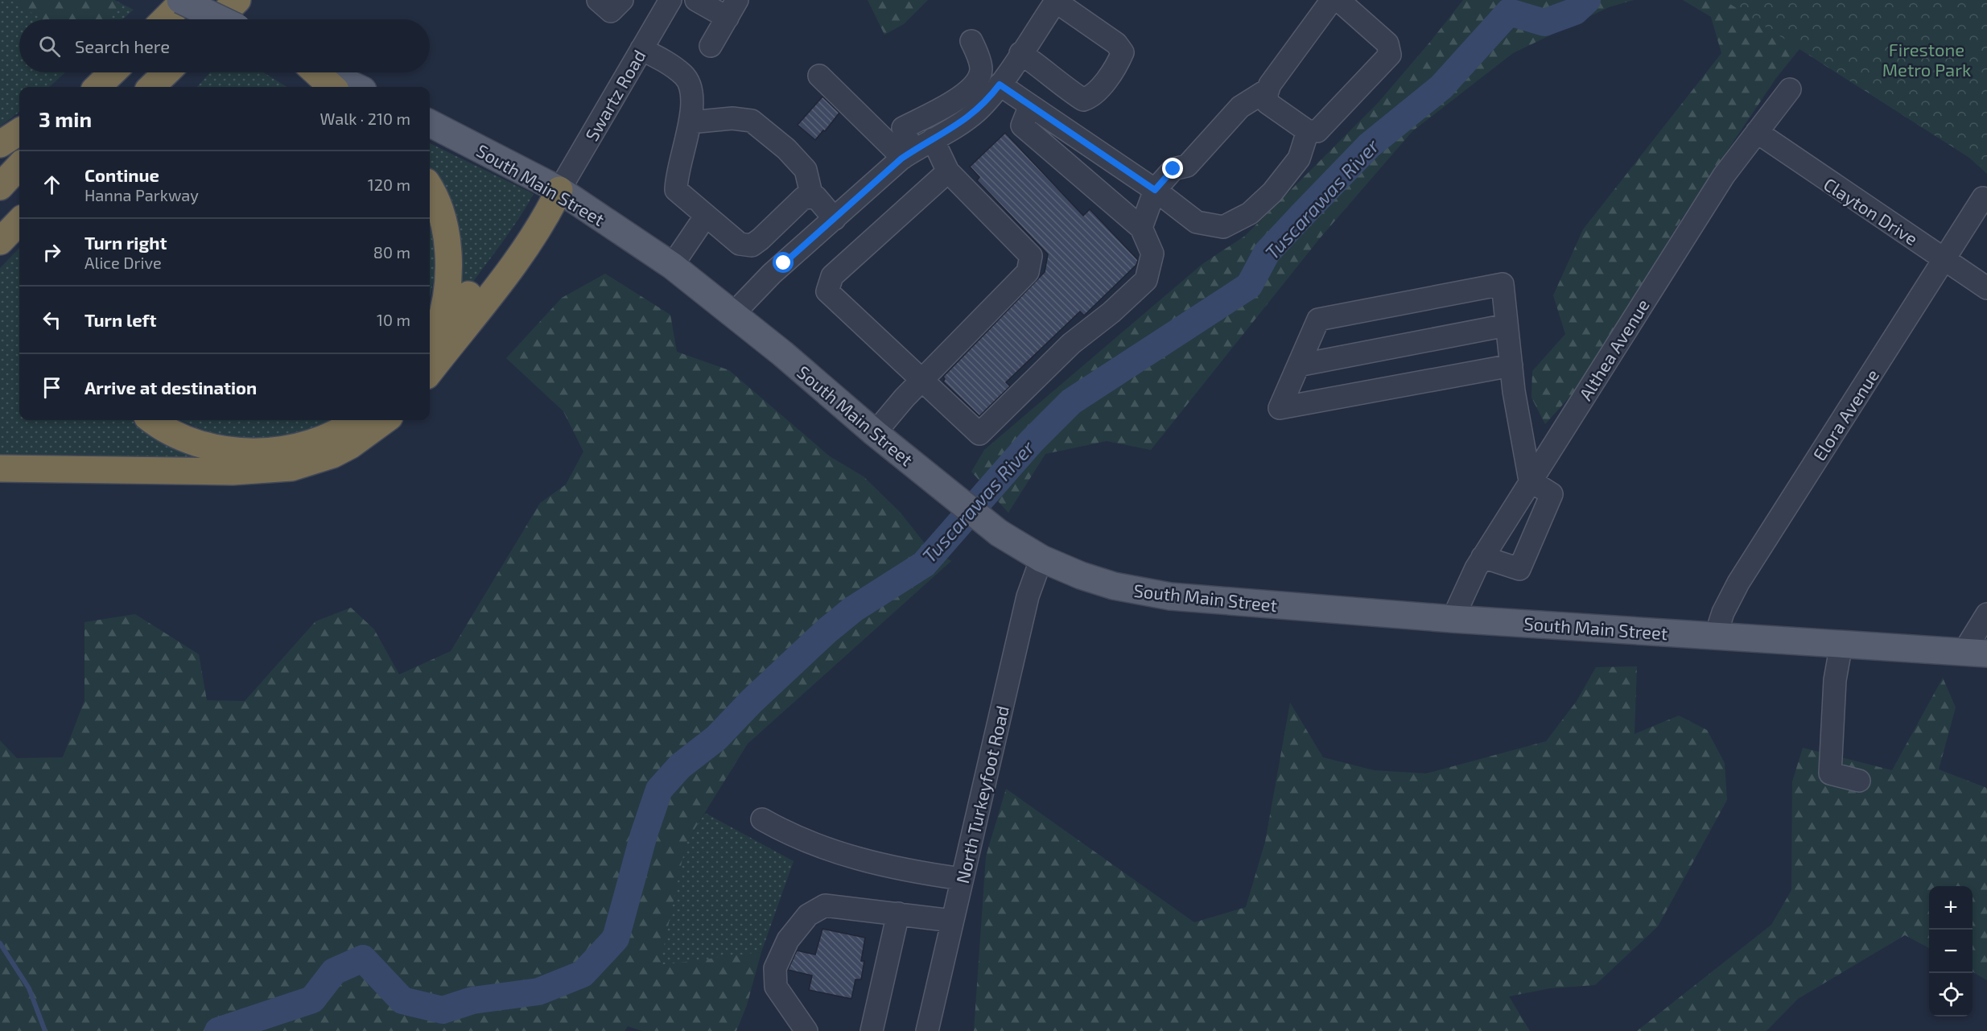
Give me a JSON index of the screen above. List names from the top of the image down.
{
  "streets": {
    "main road": ["South Main Street"],
    "street": [
      "Swartz Road",
      "Clayton Drive",
      "Althea Avenue",
      "Elora Avenue",
      "North Turkeyfoot Road"
    ]
  },
  "crossings": [
    ["Swartz Road", "South Main Street"],
    ["South Main Street", "Althea Avenue"],
    ["South Main Street", "Elora Avenue"],
    ["South Main Street", "North Turkeyfoot Road"],
    ["Clayton Drive", "Althea Avenue"],
    ["Clayton Drive", "Elora Avenue"]
  ],
  "water": ["Tuscarawas River"],
  "parks": ["Firestone Metro Park"],
  "page": {
    "search": "Search here",
    "heading": ["3 min", "Walk · 210 m"],
    "list": [
      ["Continue", "Hanna Parkway", "120 m"],
      ["Turn right", "Alice Drive", "80 m"],
      ["Turn left", "10 m"],
      "Arrive at destination"
    ],
    "map_buttons": ["+", "−"]
  }
}
